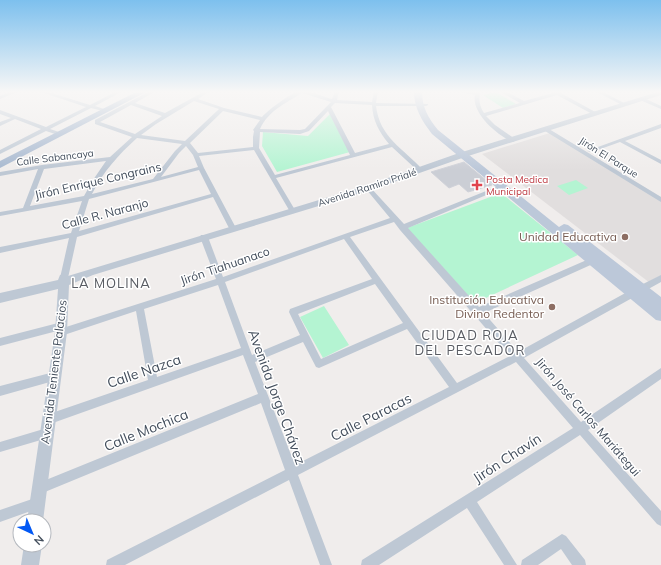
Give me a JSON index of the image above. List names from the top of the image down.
{
  "streets": {
    "street": [
      "Calle Sabancaya",
      "Jirón El Parque",
      "Jirón Enrique Congrains",
      "Avenida Ramiro Prialé",
      "Calle R. Naranjo",
      "Jirón Tiahuanaco",
      "Calle Nazca",
      "Avenida Teniente Palacios",
      "Avenida Jorge Chávez",
      "Calle Paracas",
      "Jirón José Carlos Mariátegui",
      "Calle Mochica",
      "Jirón Chavín"
    ]
  },
  "crossings": [
    ["Calle Sabancaya", "Avenida Teniente Palacios"],
    ["Jirón El Parque", "Avenida Ramiro Prialé"],
    ["Jirón Enrique Congrains", "Avenida Teniente Palacios"],
    ["Avenida Ramiro Prialé", "Avenida Teniente Palacios"],
    ["Avenida Ramiro Prialé", "Avenida Jorge Chávez"],
    ["Avenida Ramiro Prialé", "Jirón José Carlos Mariátegui"],
    ["Calle R. Naranjo", "Avenida Teniente Palacios"],
    ["Jirón Tiahuanaco", "Avenida Teniente Palacios"],
    ["Jirón Tiahuanaco", "Avenida Jorge Chávez"],
    ["Jirón Tiahuanaco", "Jirón José Carlos Mariátegui"],
    ["Calle Nazca", "Avenida Teniente Palacios"],
    ["Calle Nazca", "Avenida Jorge Chávez"],
    ["Avenida Teniente Palacios", "Calle Mochica"],
    ["Avenida Jorge Chávez", "Calle Paracas"],
    ["Avenida Jorge Chávez", "Calle Mochica"],
    ["Calle Paracas", "Jirón José Carlos Mariátegui"],
    ["Jirón José Carlos Mariátegui", "Jirón Chavín"]
  ],
  "districts": ["LA MOLINA", "CIUDAD ROJA DEL PESCADOR"],
  "places": {
    "health": ["Posta Medica Municipal"],
    "other": ["Unidad Educativa", "Institución Educativa Divino Redentor"]
  },
  "north": "bottom right"
}
